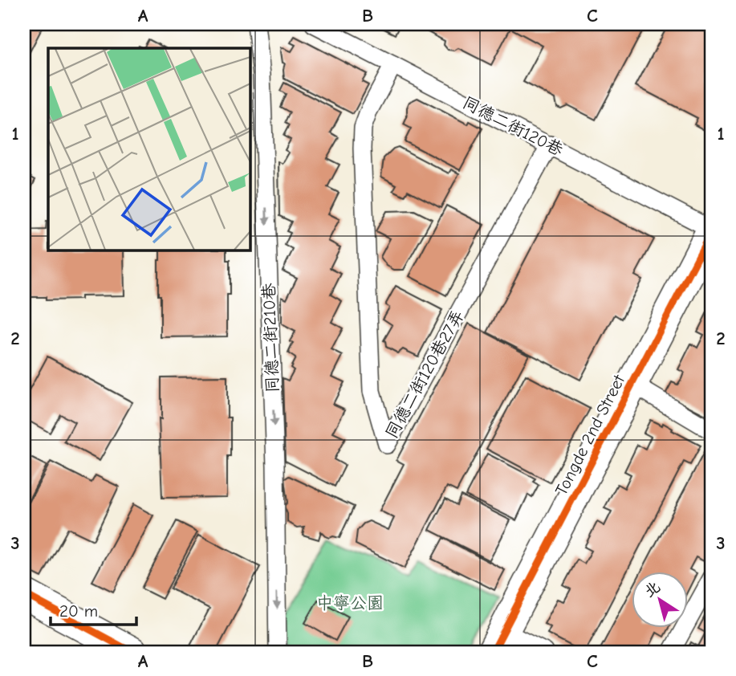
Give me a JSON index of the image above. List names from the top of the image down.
{
  "streets": {
    "street": ["Tongde 2nd Street"],
    "lane": ["同德二街120巷", "同德二街210巷", "同德二街120巷27弄"]
  },
  "crossings": [
    ["同德二街120巷", "同德二街120巷27弄"],
    ["同德二街120巷", "Tongde 2nd Street"]
  ],
  "one_way": ["同德二街210巷"],
  "parks": ["中寧公園"],
  "scale_bar": "20 m",
  "north": "top left",
  "grid": {
    "columns": ["A", "B", "C"],
    "rows": ["1", "2", "3"]
  }
}
